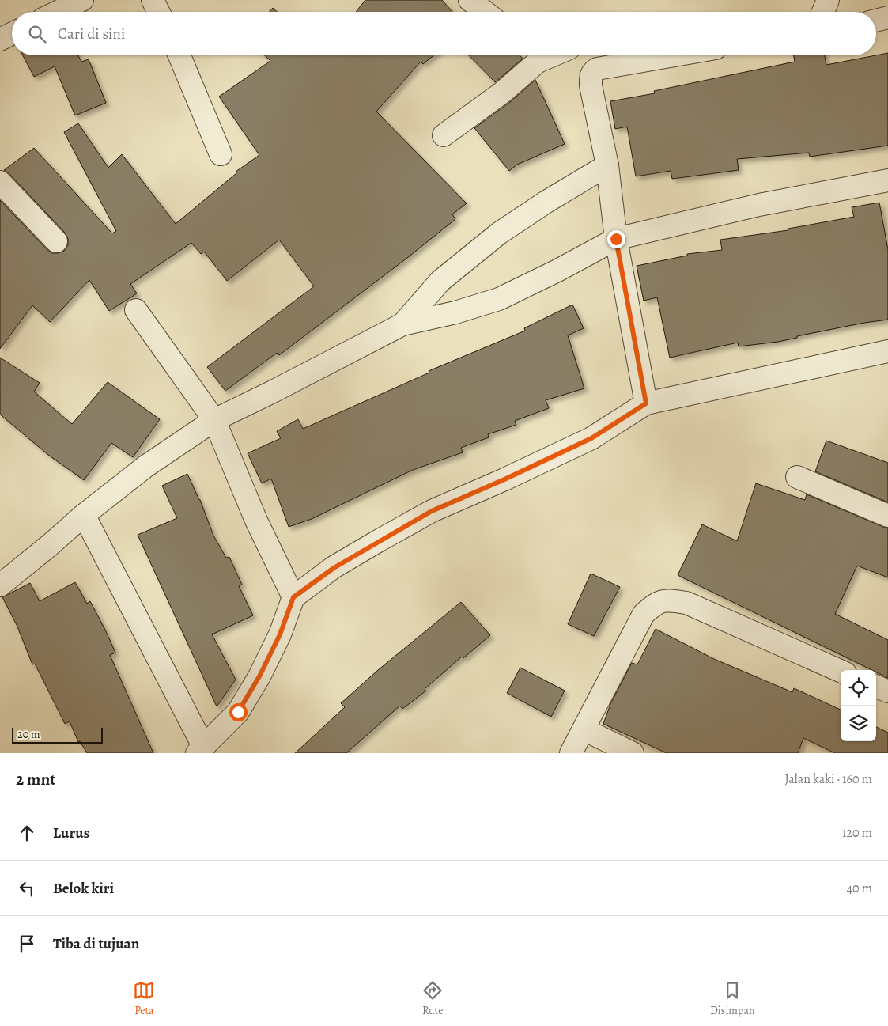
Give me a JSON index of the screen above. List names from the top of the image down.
{
  "scale_bar": "20 m",
  "page": {
    "search": "Cari di sini",
    "scale": "20 m",
    "heading": ["2 mnt", "Jalan kaki · 160 m"],
    "list": [
      ["Lurus", "120 m"],
      ["Belok kiri", "40 m"],
      "Tiba di tujuan"
    ],
    "nav": ["Peta", "Rute", "Disimpan"]
  }
}
